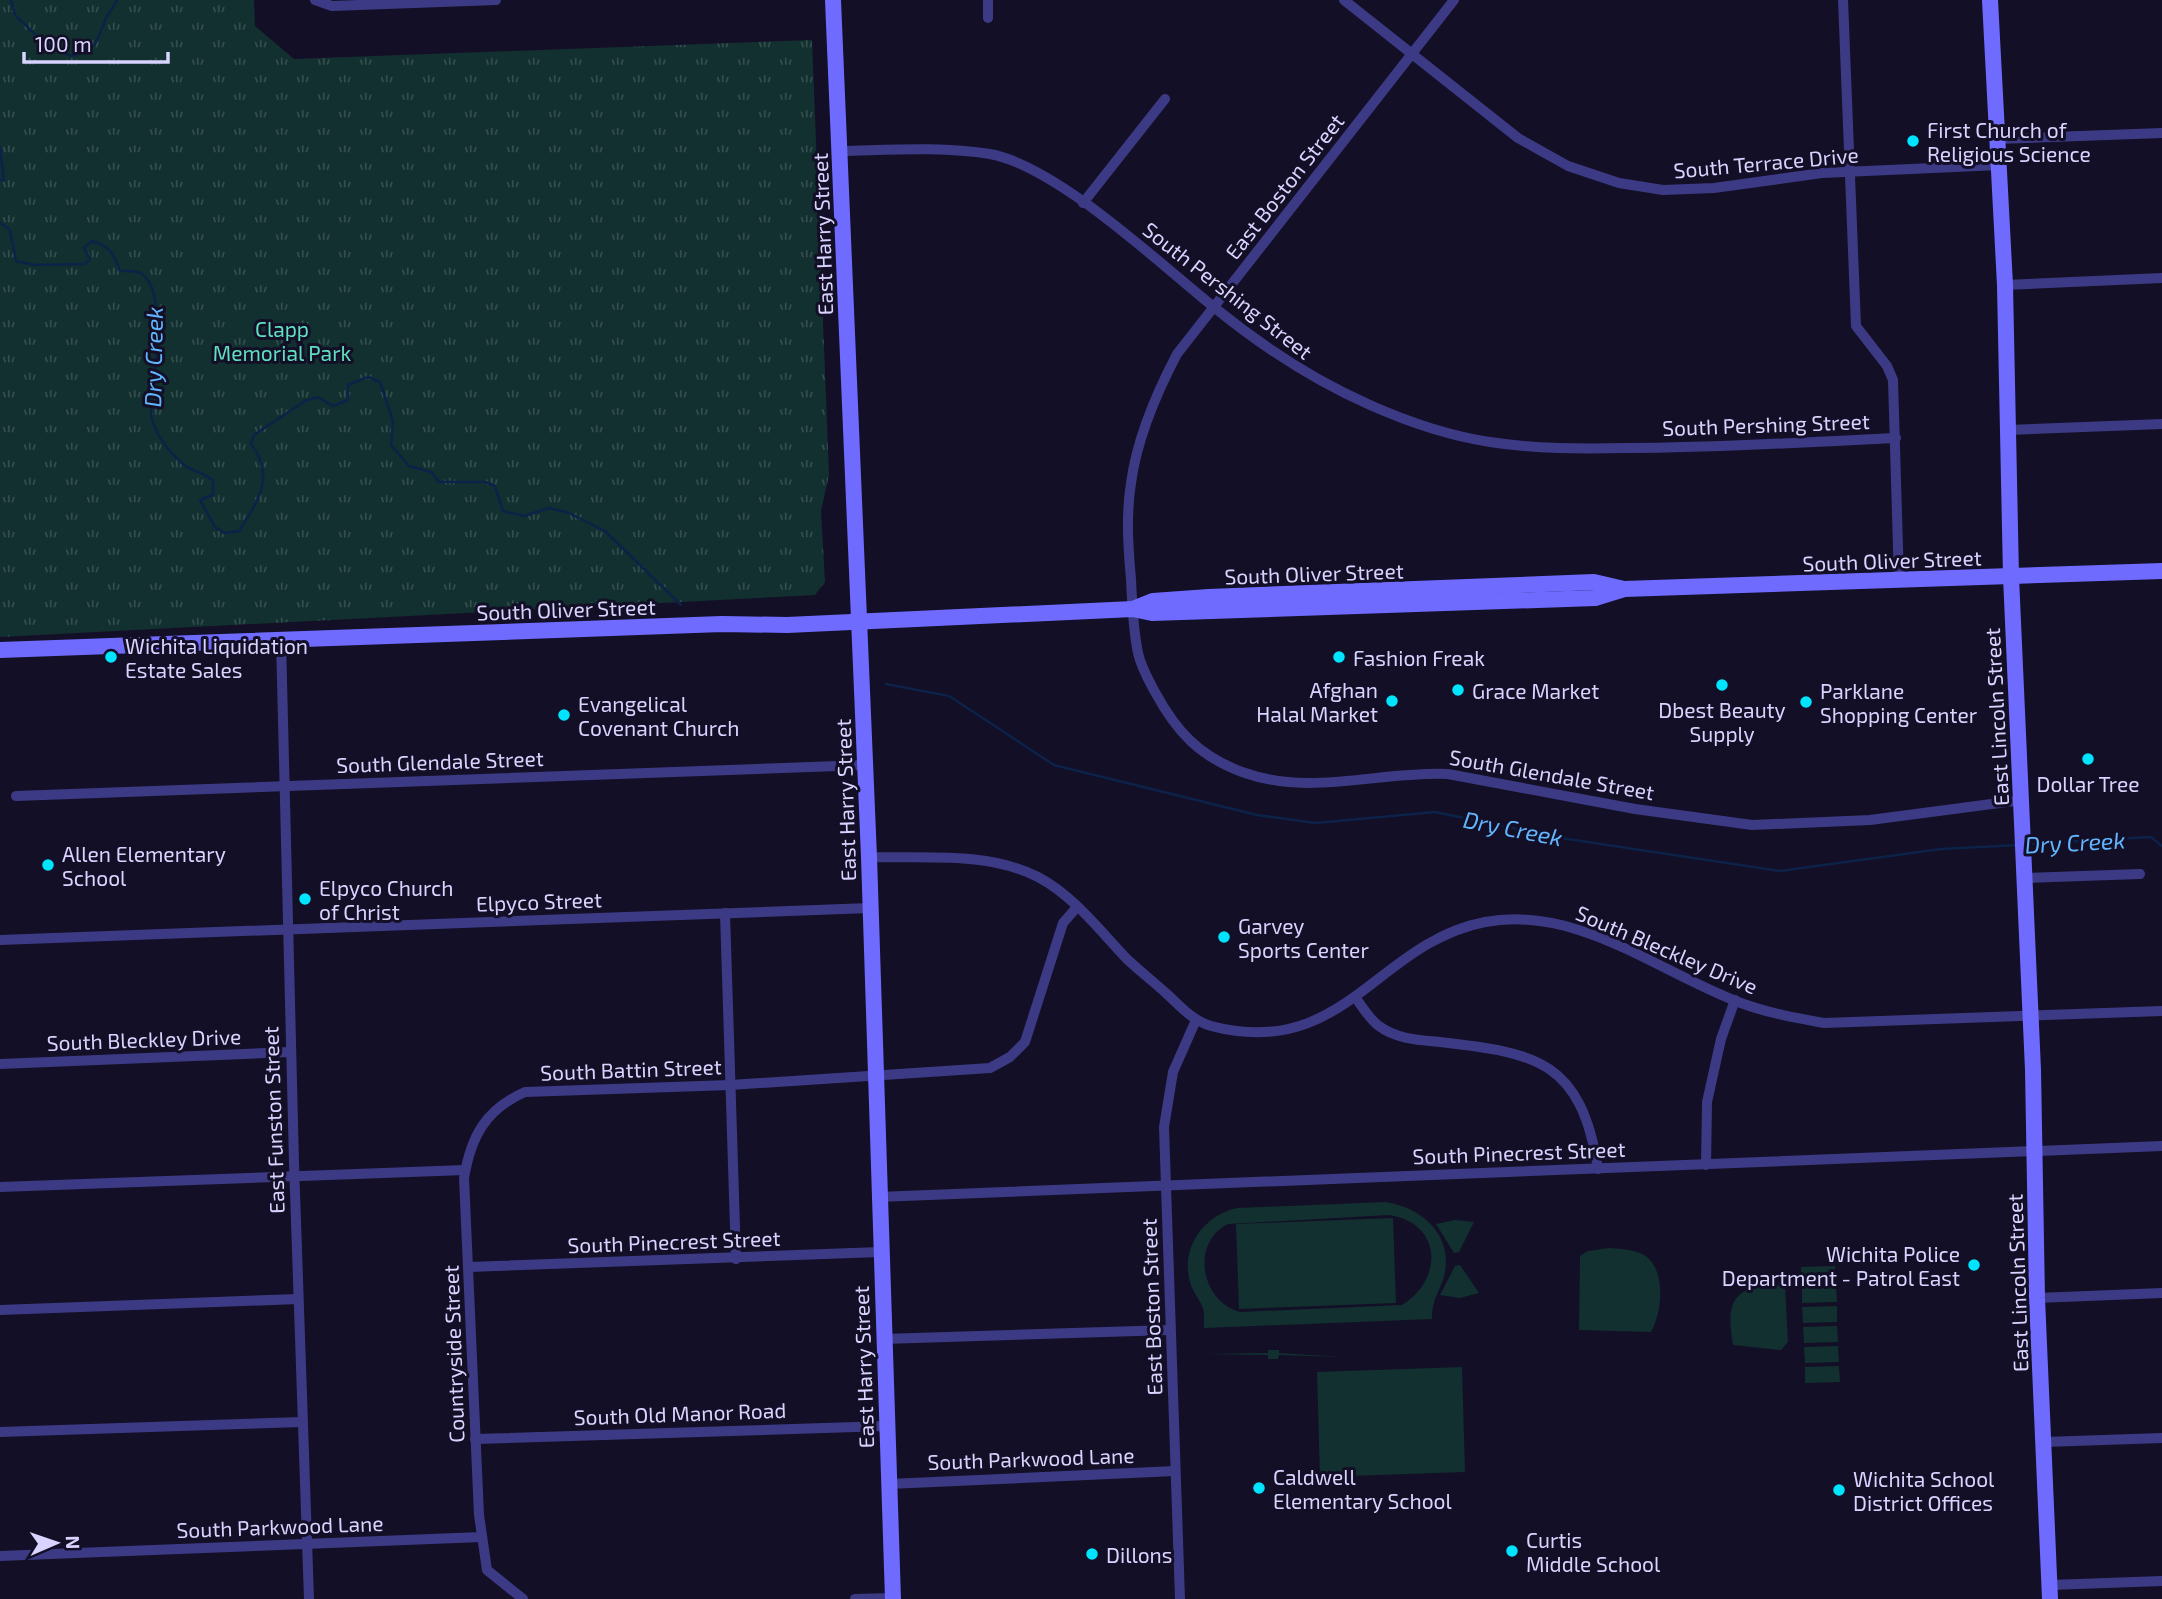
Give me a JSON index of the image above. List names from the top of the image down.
{
  "streets": {
    "main road": ["East Harry Street", "South Oliver Street", "East Lincoln Street"],
    "street": [
      "South Terrace Drive",
      "East Boston Street",
      "South Pershing Street",
      "South Glendale Street",
      "Elpyco Street",
      "South Bleckley Drive",
      "South Battin Street",
      "East Funston Street",
      "South Pinecrest Street",
      "Countryside Street",
      "South Old Manor Road",
      "South Parkwood Lane"
    ]
  },
  "crossings": [
    ["South Terrace Drive", "East Boston Street"],
    ["South Terrace Drive", "East Lincoln Street"],
    ["East Boston Street", "South Pershing Street"],
    ["East Boston Street", "South Oliver Street"],
    ["East Boston Street", "South Glendale Street"],
    ["East Boston Street", "South Bleckley Drive"],
    ["East Boston Street", "South Pinecrest Street"],
    ["East Boston Street", "South Parkwood Lane"],
    ["East Harry Street", "South Pershing Street"],
    ["East Harry Street", "South Oliver Street"],
    ["East Harry Street", "South Glendale Street"],
    ["East Harry Street", "Elpyco Street"],
    ["East Harry Street", "South Bleckley Drive"],
    ["East Harry Street", "South Battin Street"],
    ["East Harry Street", "South Pinecrest Street"],
    ["East Harry Street", "South Old Manor Road"],
    ["East Harry Street", "South Parkwood Lane"],
    ["South Oliver Street", "East Lincoln Street"],
    ["South Oliver Street", "South Glendale Street"],
    ["South Oliver Street", "East Funston Street"],
    ["East Lincoln Street", "South Glendale Street"],
    ["East Lincoln Street", "South Bleckley Drive"],
    ["East Lincoln Street", "South Pinecrest Street"],
    ["South Glendale Street", "East Funston Street"],
    ["Elpyco Street", "East Funston Street"],
    ["South Bleckley Drive", "South Battin Street"],
    ["South Bleckley Drive", "East Funston Street"],
    ["South Battin Street", "Countryside Street"],
    ["East Funston Street", "South Parkwood Lane"],
    ["South Pinecrest Street", "Countryside Street"],
    ["Countryside Street", "South Old Manor Road"],
    ["Countryside Street", "South Parkwood Lane"]
  ],
  "water": ["Dry Creek"],
  "parks": ["Clapp Memorial Park"],
  "places": [
    "First Church of Religious Science",
    "Wichita Liquidation Estate Sales",
    "Fashion Freak",
    "Dbest Beauty Supply",
    "Grace Market",
    "Afghan Halal Market",
    "Parklane Shopping Center",
    "Evangelical Covenant Church",
    "Dollar Tree",
    "Allen Elementary School",
    "Elpyco Church of Christ",
    "Garvey Sports Center",
    "Wichita Police Department - Patrol East",
    "Caldwell Elementary School",
    "Wichita School District Offices",
    "Curtis Middle School",
    "Dillons"
  ],
  "scale_bar": "100 m",
  "north": "right"
}
